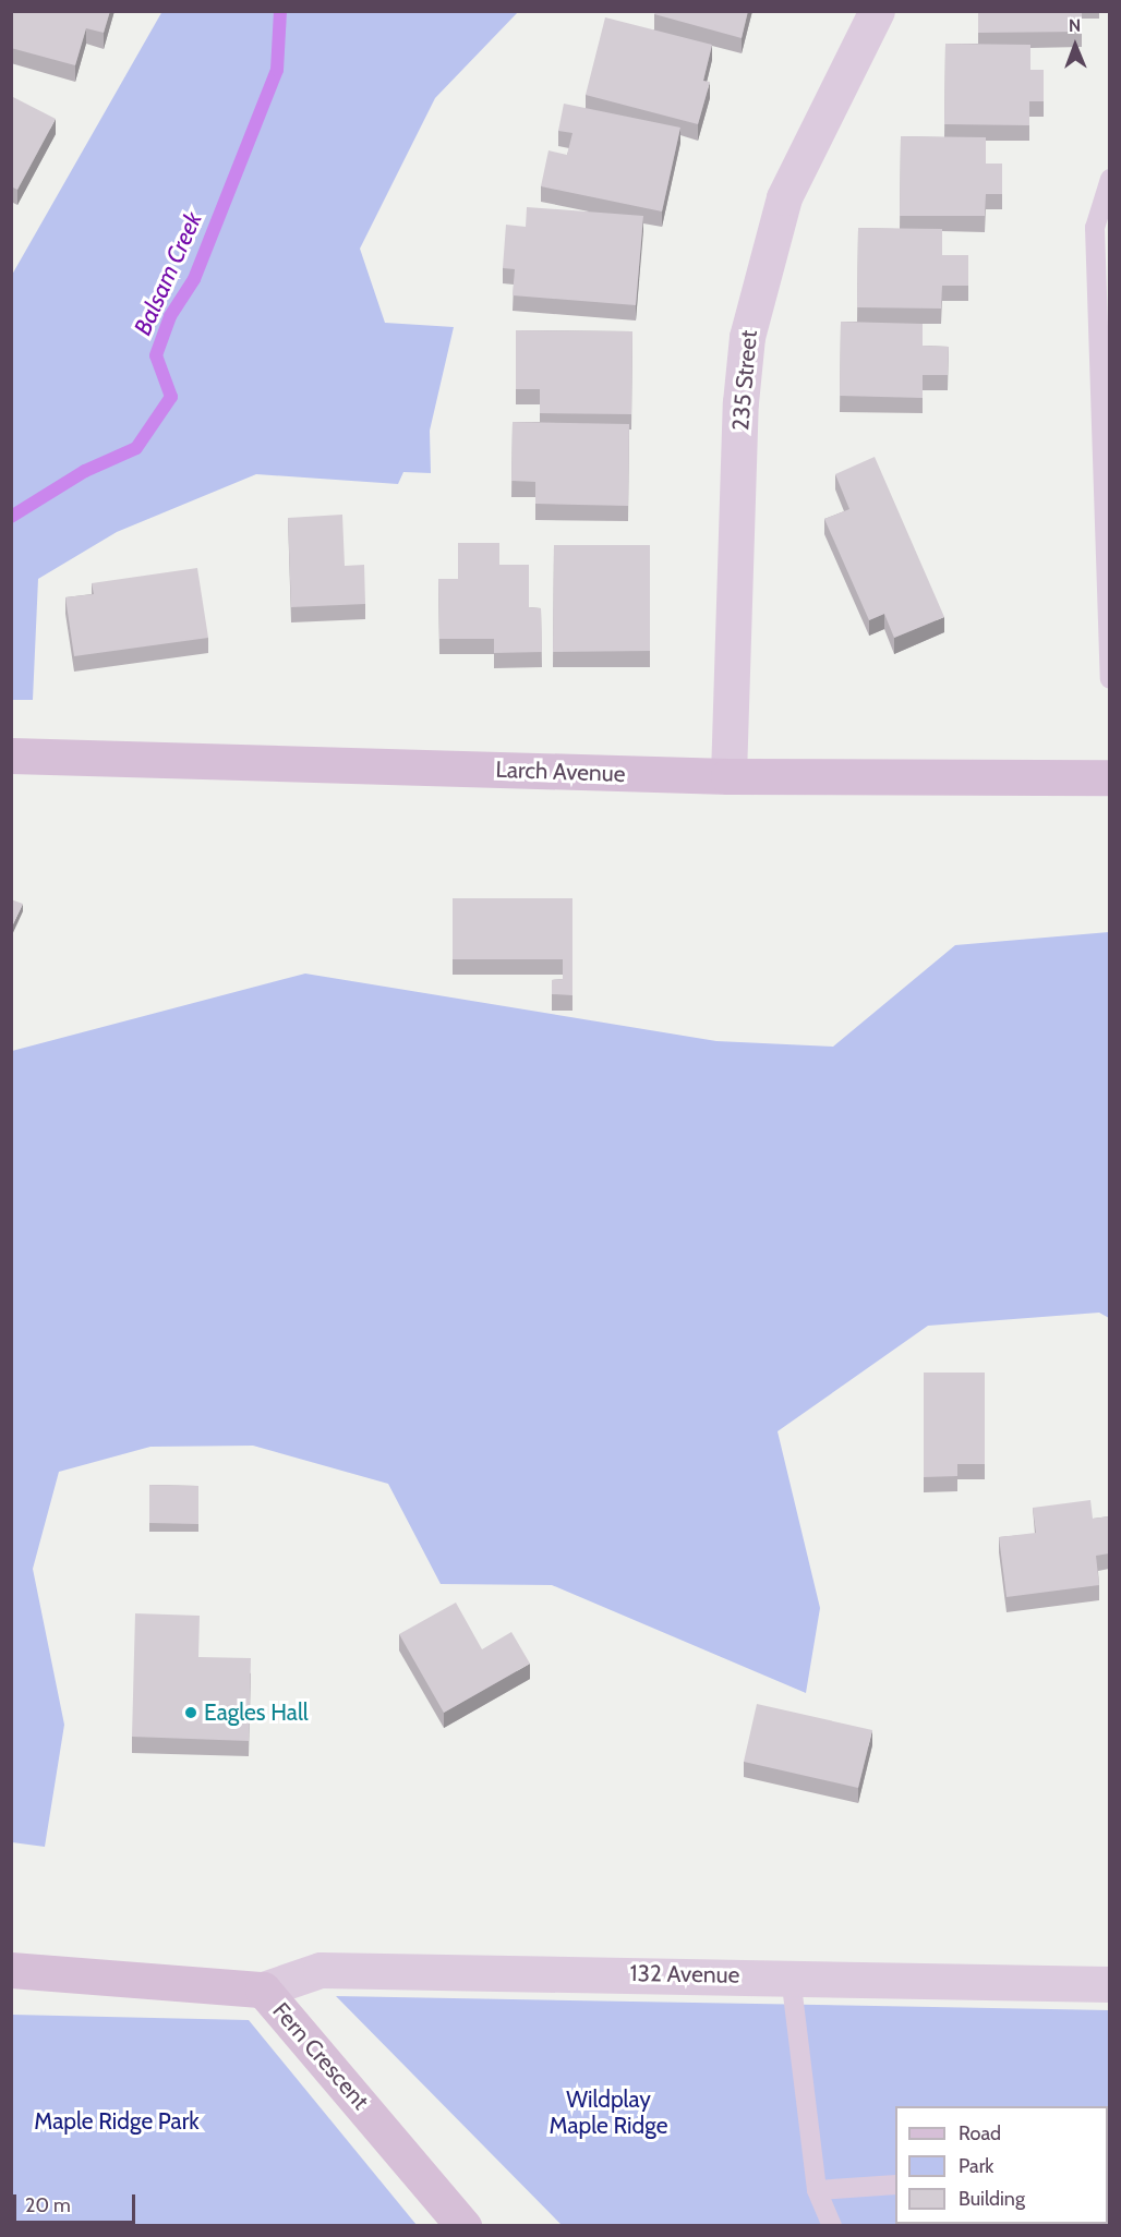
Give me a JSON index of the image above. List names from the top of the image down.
{
  "streets": {
    "street": [
      "235 Street",
      "Larch Avenue",
      "132 Avenue",
      "Fern Crescent"
    ]
  },
  "crossings": [
    ["235 Street", "Larch Avenue"],
    ["132 Avenue", "Fern Crescent"]
  ],
  "water": ["Balsam Creek"],
  "parks": ["Wildplay Maple Ridge", "Maple Ridge Park"],
  "places": ["Eagles Hall"],
  "legend": ["Road", "Park", "Building"],
  "scale_bar": "20 m",
  "north": "top"
}
